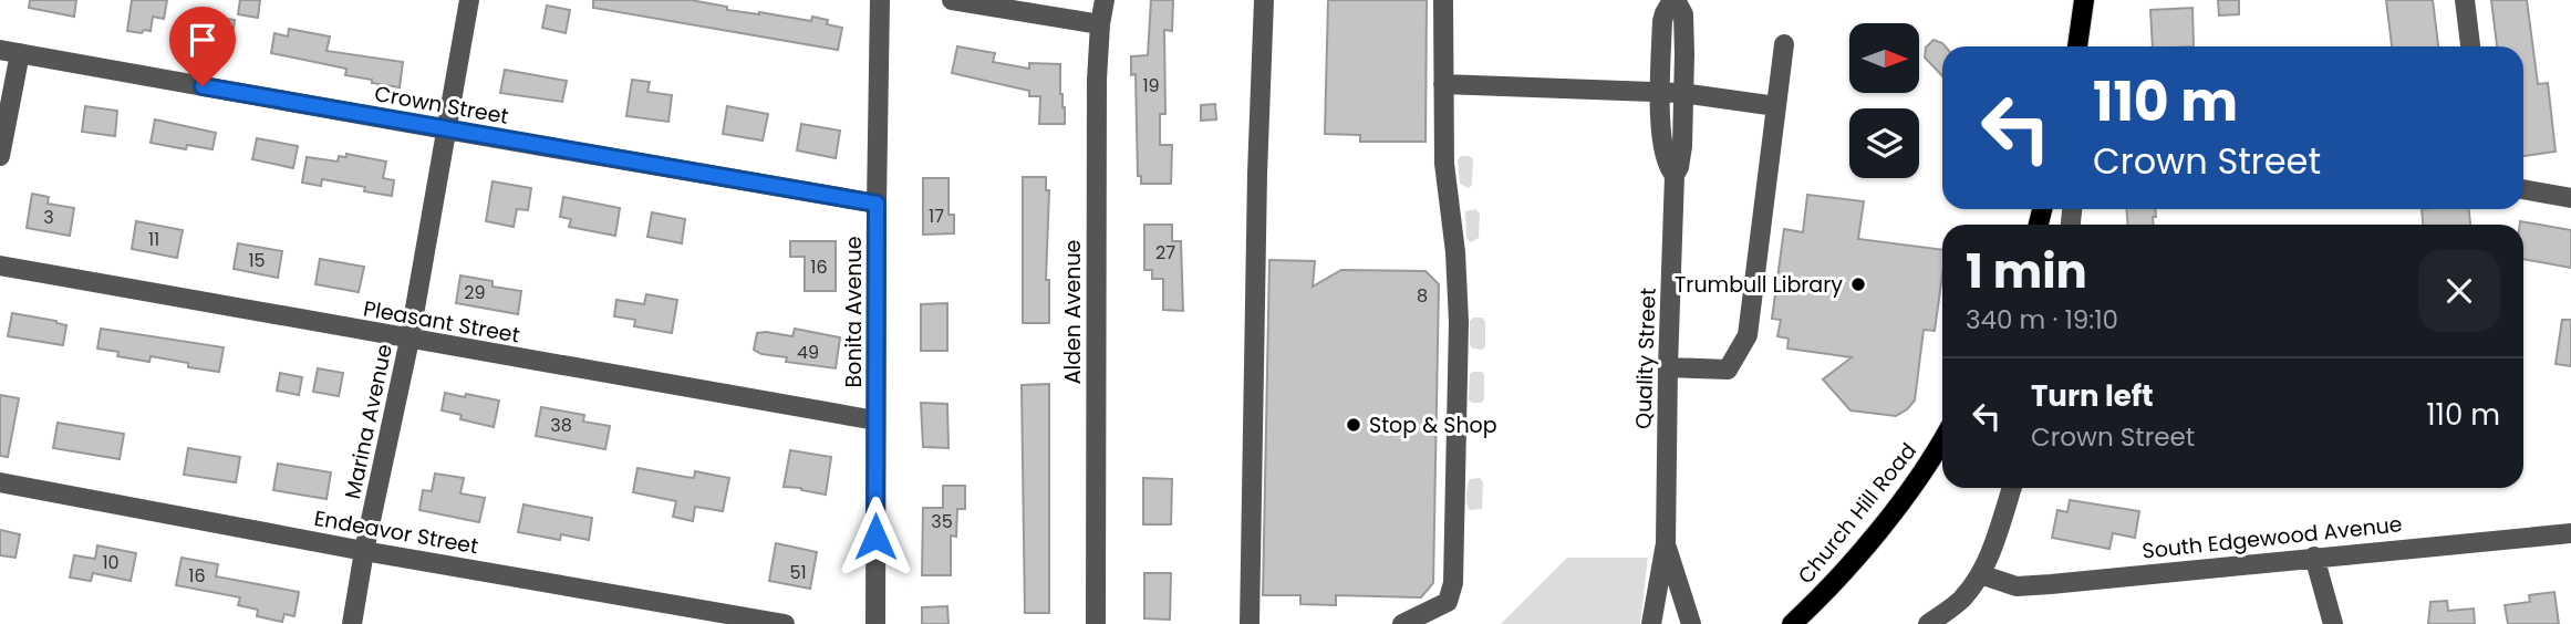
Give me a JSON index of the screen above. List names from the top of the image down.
{
  "streets": {
    "main road": ["Church Hill Road"],
    "street": [
      "Crown Street",
      "Bonita Avenue",
      "Alden Avenue",
      "Pleasant Street",
      "Quality Street",
      "Marina Avenue",
      "Endeavor Street",
      "South Edgewood Avenue"
    ]
  },
  "crossings": [
    ["Crown Street", "Bonita Avenue"],
    ["Crown Street", "Marina Avenue"],
    ["Bonita Avenue", "Pleasant Street"],
    ["Pleasant Street", "Marina Avenue"],
    ["Marina Avenue", "Endeavor Street"]
  ],
  "places": ["Trumbull Library", "Stop & Shop"],
  "house_numbers": [
    "19",
    "17",
    "3",
    "11",
    "27",
    "15",
    "16",
    "29",
    "8",
    "49",
    "38",
    "35",
    "10",
    "51",
    "16"
  ],
  "north": "right",
  "page": {
    "turn": ["110 m", "Crown Street"],
    "heading": ["1 min", "340 m · 19:10"],
    "list": [
      {
        "name": "Turn left",
        "note": "Crown Street",
        "value": "110 m"
      }
    ]
  }
}
